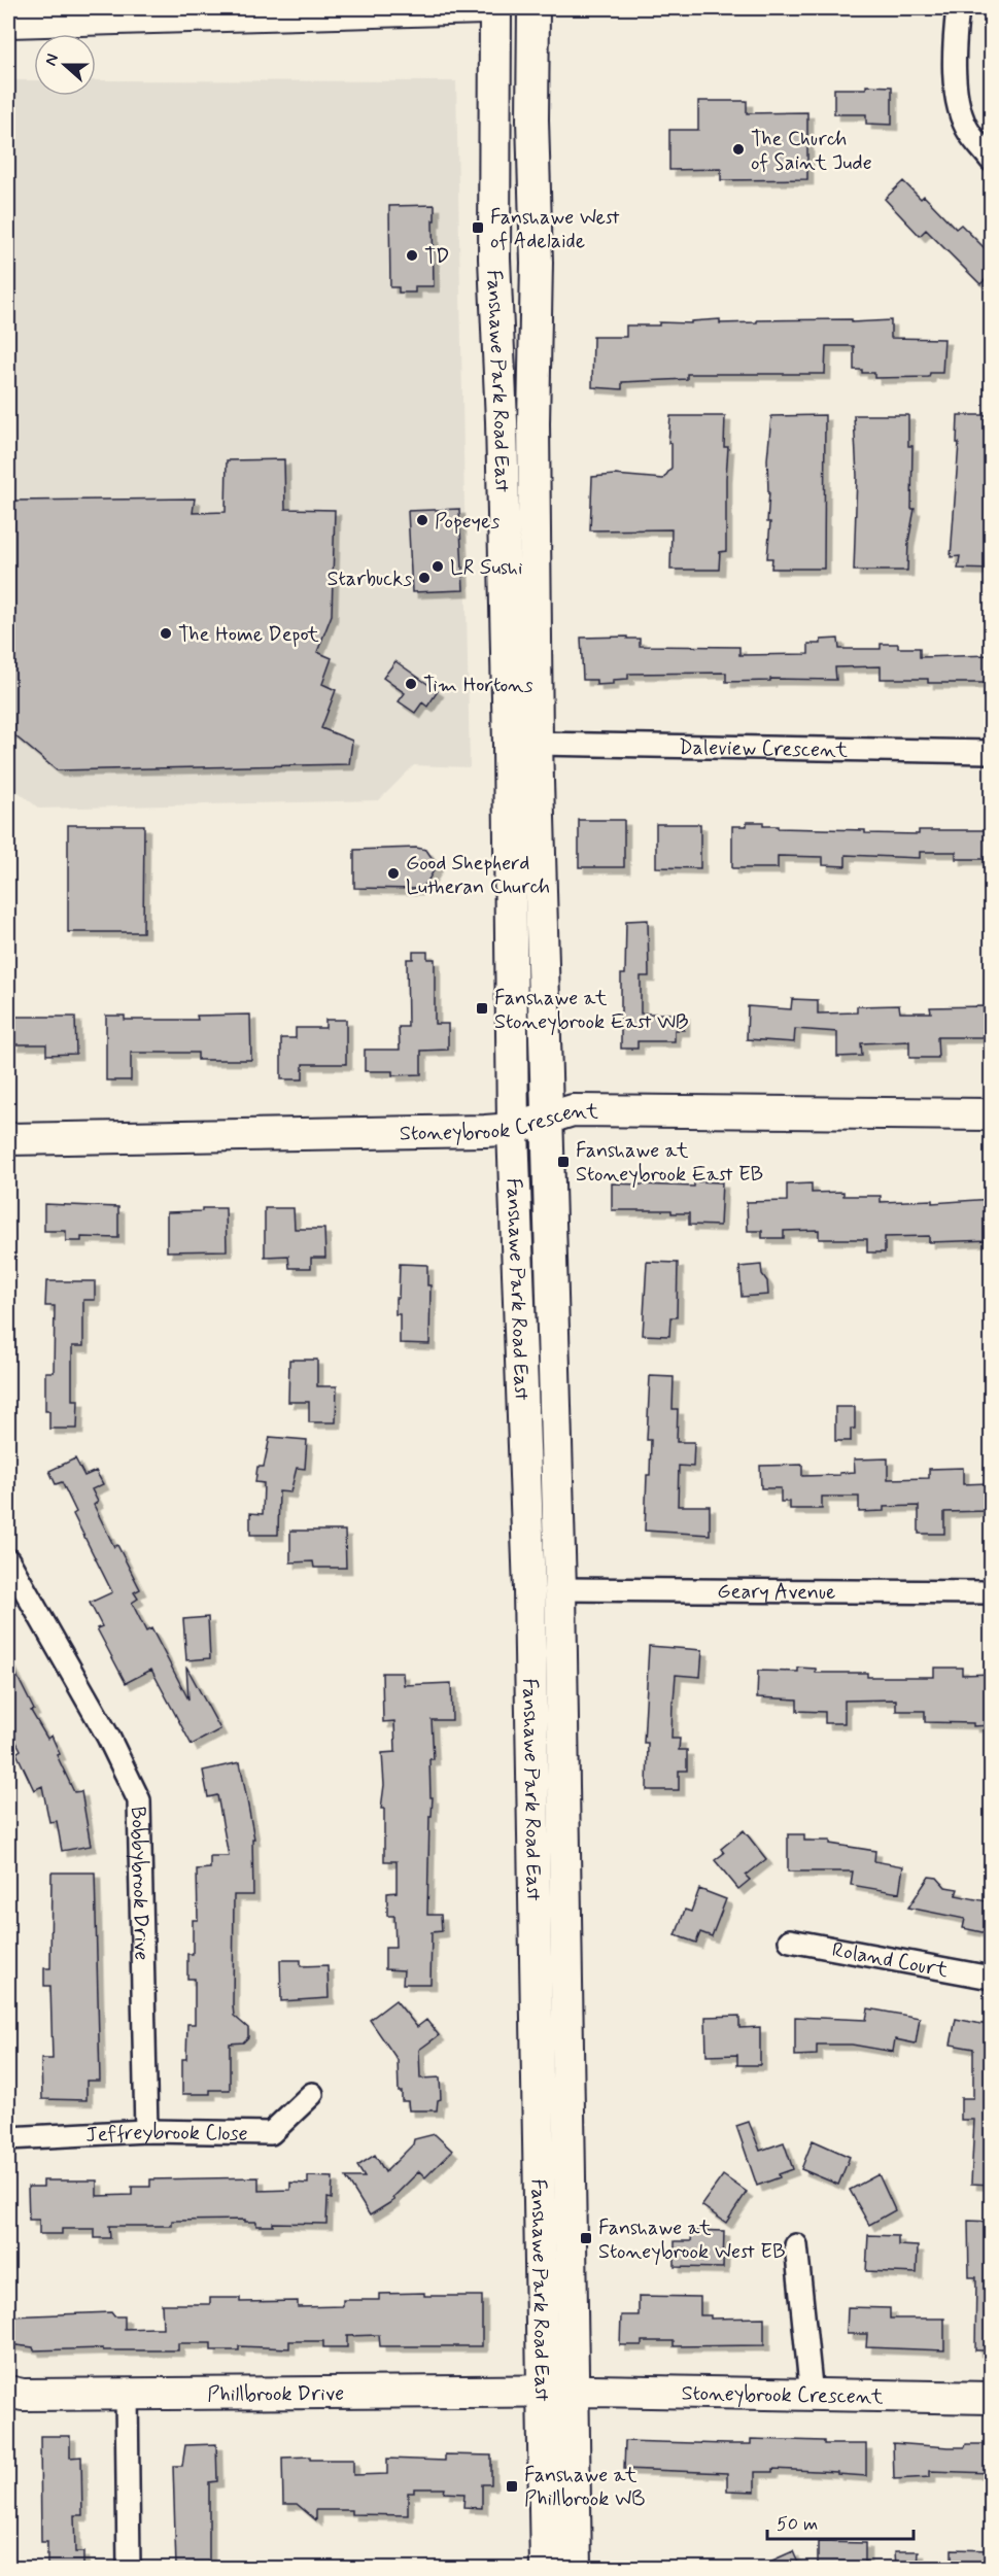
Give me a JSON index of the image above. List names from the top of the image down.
{
  "streets": {
    "main road": ["Fanshawe Park Road East", "Stoneybrook Crescent", "Phillbrook Drive"],
    "street": [
      "Daleview Crescent",
      "Geary Avenue",
      "Bobbybrook Drive",
      "Roland Court",
      "Jeffreybrook Close"
    ]
  },
  "crossings": [
    ["Fanshawe Park Road East", "Daleview Crescent"],
    ["Fanshawe Park Road East", "Stoneybrook Crescent"],
    ["Fanshawe Park Road East", "Geary Avenue"],
    ["Fanshawe Park Road East", "Phillbrook Drive"],
    ["Stoneybrook Crescent", "Phillbrook Drive"],
    ["Bobbybrook Drive", "Jeffreybrook Close"]
  ],
  "places": {
    "other": [
      "The Church of Saint Jude",
      "TD",
      "Popeyes",
      "LR Sushi",
      "Starbucks",
      "The Home Depot",
      "Tim Hortons",
      "Good Shepherd Lutheran Church"
    ],
    "transit": [
      "Fanshawe West of Adelaide",
      "Fanshawe at Stoneybrook East WB",
      "Fanshawe at Stoneybrook East EB",
      "Fanshawe at Stoneybrook West EB",
      "Fanshawe at Phillbrook WB"
    ]
  },
  "scale_bar": "50 m",
  "north": "left"
}
